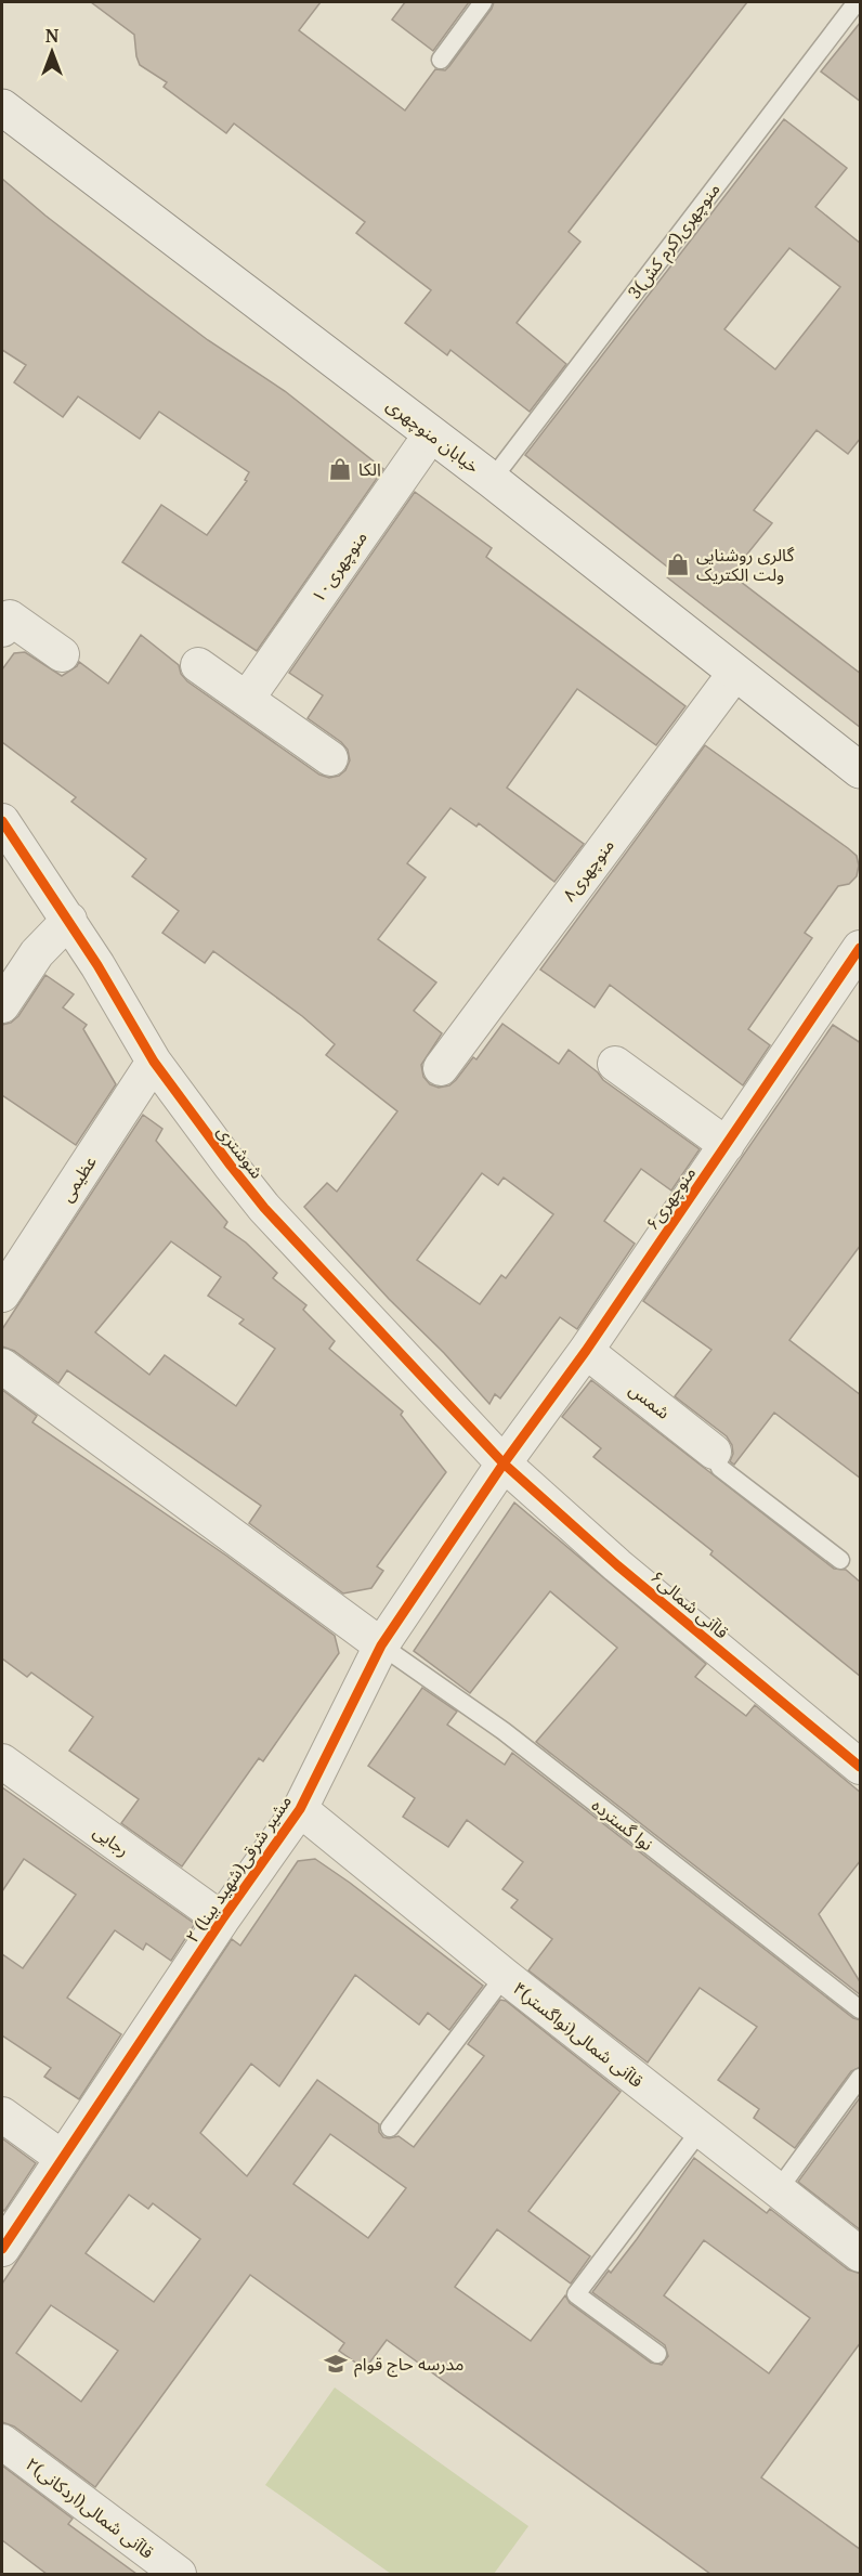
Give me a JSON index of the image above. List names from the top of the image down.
{
  "streets": {
    "street": [
      "خیابان منوچهری",
      "منوچهری۱۰",
      "منوچهری۸",
      "شوشتری",
      "عظیمی",
      "منوچهری۶",
      "شمس",
      "قاآنی شمالی۶",
      "رجایی",
      "۲ مشیر شرقی(شهید بینا)",
      "۴قاآنی شمالی(نواگستر)",
      "۲قاآنی شمالی(اردکانی)"
    ],
    "lane": ["3منوچهری(کرم کش)", "نوا گسترده"]
  },
  "crossings": [
    ["3منوچهری(کرم کش)", "خیابان منوچهری"],
    ["خیابان منوچهری", "منوچهری۱۰"],
    ["خیابان منوچهری", "منوچهری۸"],
    ["شوشتری", "عظیمی"],
    ["شوشتری", "منوچهری۶"],
    ["شوشتری", "قاآنی شمالی۶"],
    ["شوشتری", "۲ مشیر شرقی(شهید بینا)"],
    ["منوچهری۶", "شمس"],
    ["منوچهری۶", "قاآنی شمالی۶"],
    ["منوچهری۶", "۲ مشیر شرقی(شهید بینا)"],
    ["قاآنی شمالی۶", "۲ مشیر شرقی(شهید بینا)"],
    ["نوا گسترده", "۲ مشیر شرقی(شهید بینا)"],
    ["رجایی", "۲ مشیر شرقی(شهید بینا)"],
    ["۲ مشیر شرقی(شهید بینا)", "۴قاآنی شمالی(نواگستر)"]
  ],
  "places": {
    "shop": ["الکا", "گالری روشنایی ولت الکتریک"],
    "school or university": ["مدرسه حاج قوام"]
  },
  "north": "top"
}
